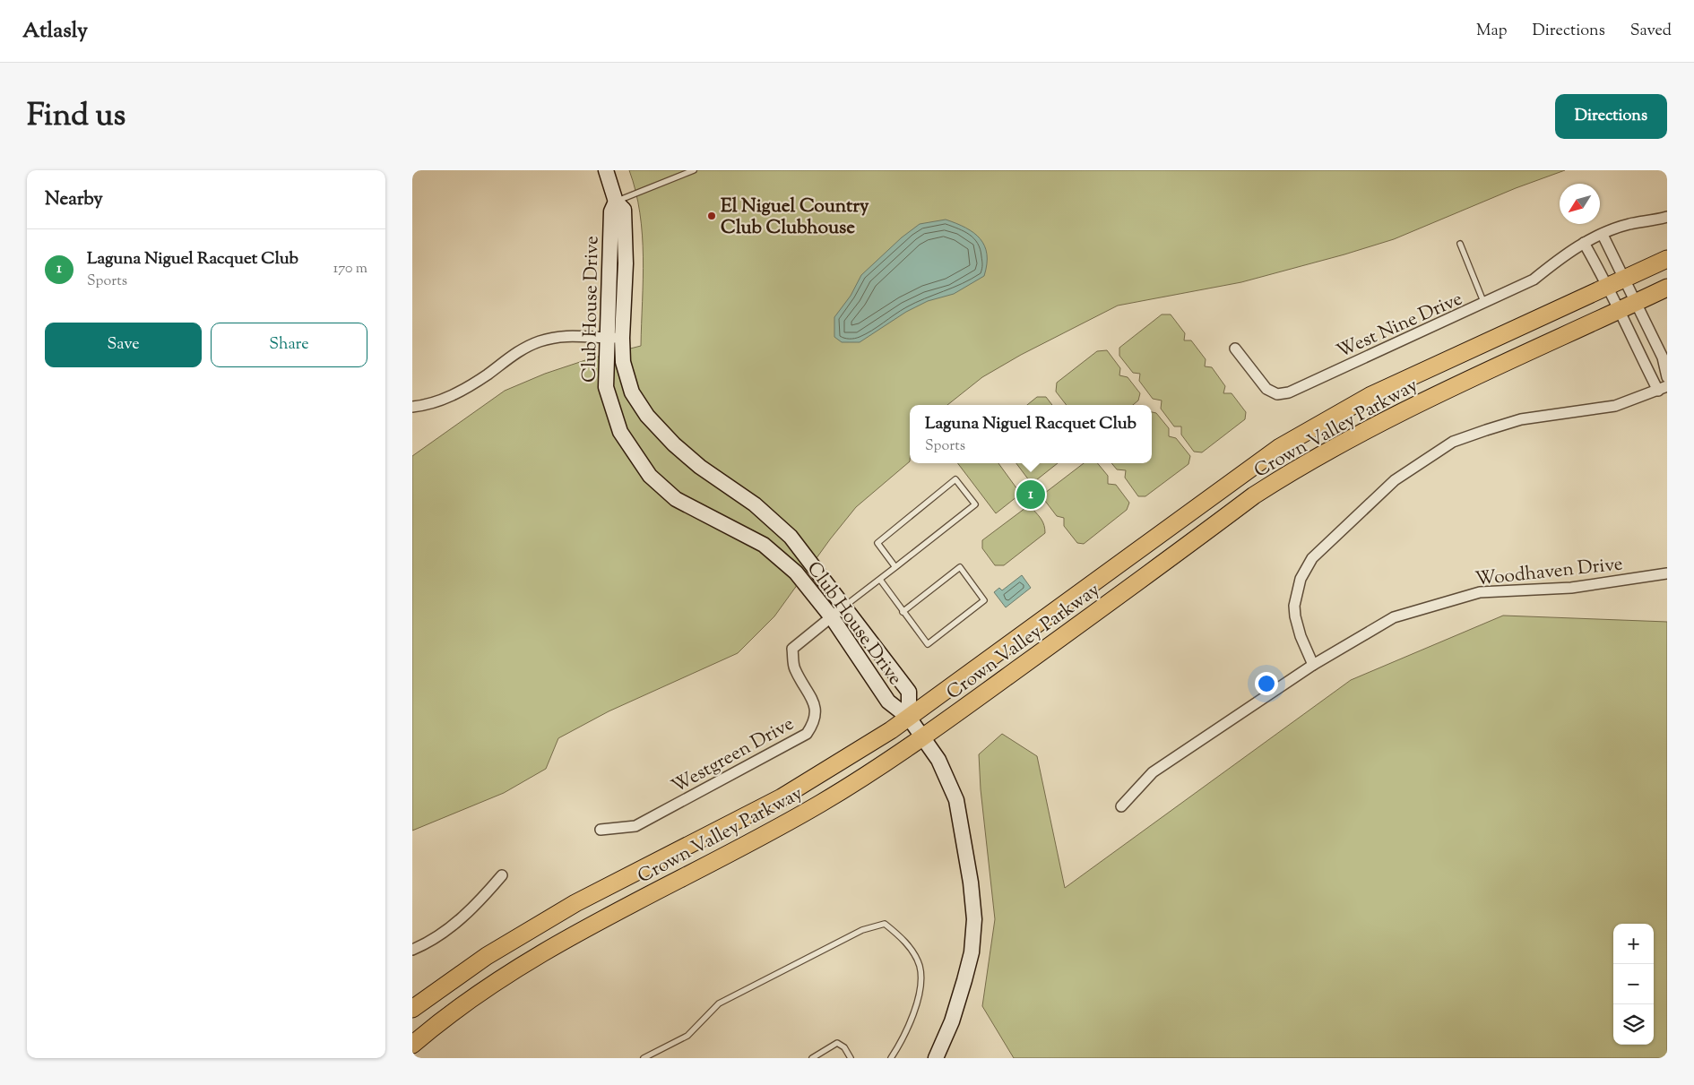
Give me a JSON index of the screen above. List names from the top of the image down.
{
  "streets": {
    "main road": ["Crown Valley Parkway"],
    "street": [
      "Club House Drive",
      "West Nine Drive",
      "Woodhaven Drive",
      "Westgreen Drive"
    ]
  },
  "crossings": [
    ["Club House Drive", "Crown Valley Parkway"],
    ["Club House Drive", "Westgreen Drive"]
  ],
  "places": ["El Niguel Country Club Clubhouse"],
  "north": "bottom left",
  "page": {
    "header": "Atlasly",
    "nav": ["Map", "Directions", "Saved"],
    "title": "Find us",
    "buttons": [
      "Directions",
      ["Save", "Share"]
    ],
    "heading": "Nearby",
    "list": [
      {
        "mark": "1",
        "name": "Laguna Niguel Racquet Club",
        "note": "Sports",
        "value": "170 m"
      }
    ],
    "popup": ["Laguna Niguel Racquet Club", "Sports"],
    "pins": "1",
    "map_buttons": ["+", "−"]
  }
}
